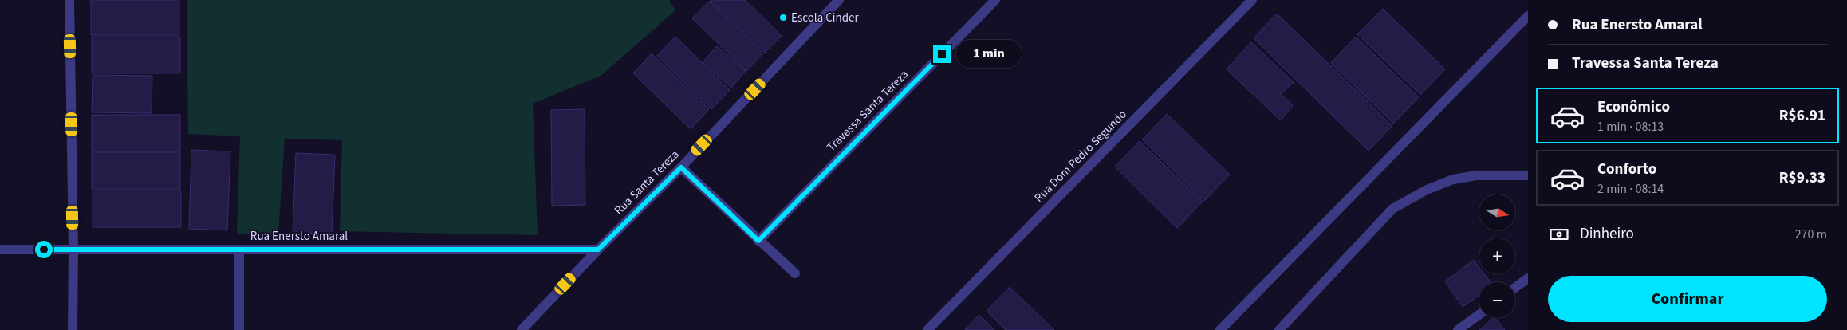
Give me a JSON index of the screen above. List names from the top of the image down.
{
  "streets": {
    "street": [
      "Travessa Santa Tereza",
      "Rua Dom Pedro Segundo",
      "Rua Santa Tereza",
      "Rua Enersto Amaral"
    ]
  },
  "crossings": [
    ["Rua Santa Tereza", "Rua Enersto Amaral"]
  ],
  "places": ["Escola Cinder"],
  "north": "right",
  "page": {
    "banner": ["Rua Enersto Amaral", "Travessa Santa Tereza"],
    "bubble": "1 min",
    "list": [
      {
        "name": "Econômico",
        "note": "1 min · 08:13",
        "value": "R$6.91"
      },
      {
        "name": "Conforto",
        "note": "2 min · 08:14",
        "value": "R$9.33"
      }
    ],
    "map_buttons": ["+", "−"],
    "pay": ["Dinheiro", "270 m"],
    "buttons": "Confirmar"
  }
}
